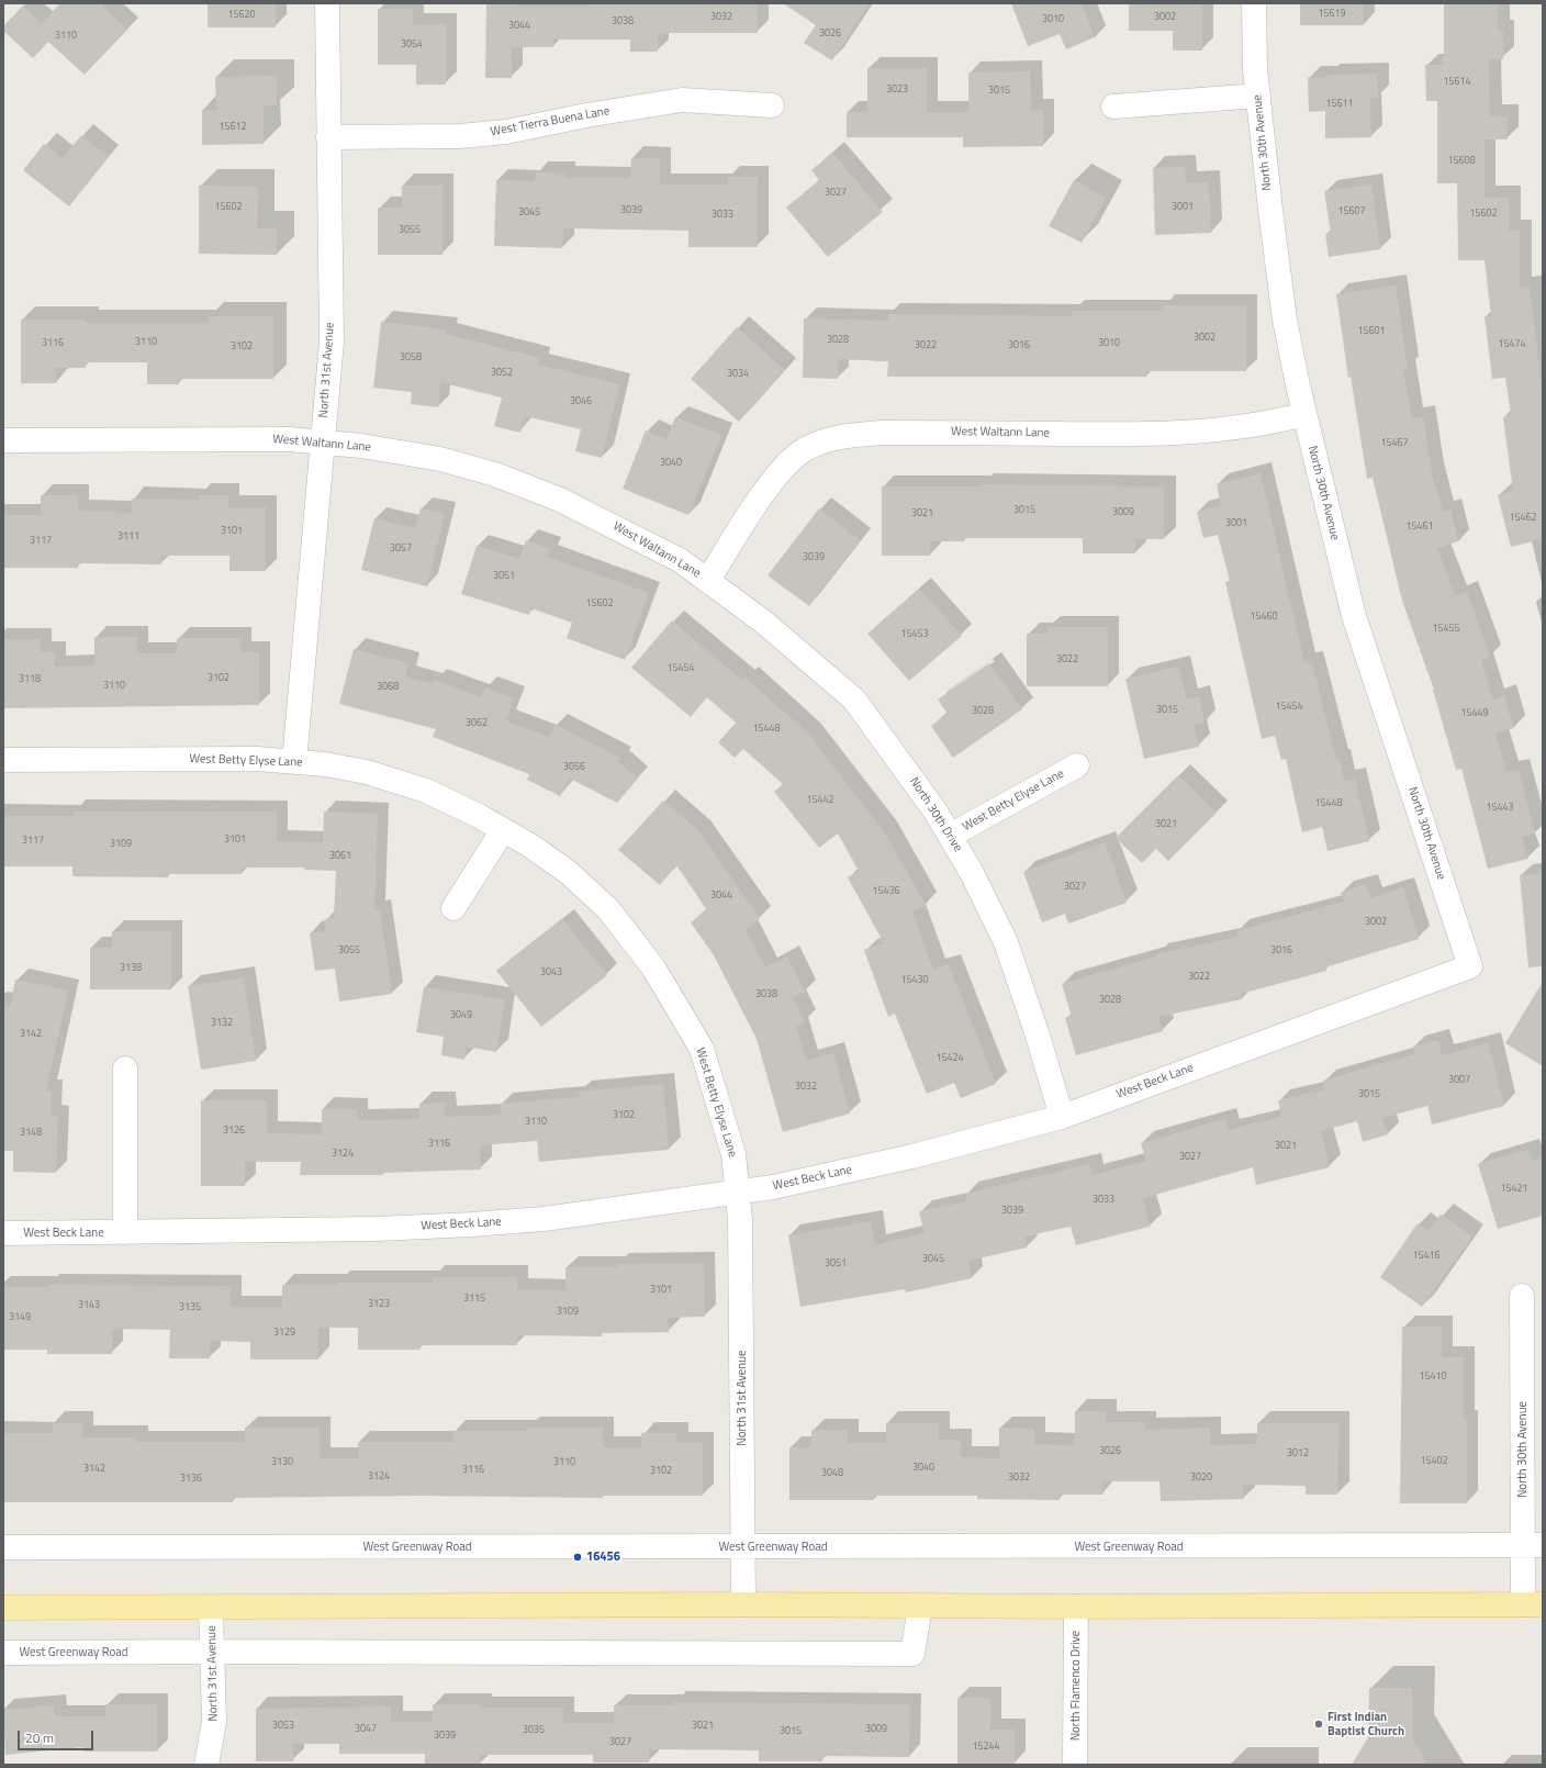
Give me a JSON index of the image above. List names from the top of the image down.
{
  "streets": {
    "street": [
      "West Tierra Buena Lane",
      "North 30th Avenue",
      "North 31st Avenue",
      "West Waltann Lane",
      "West Betty Elyse Lane",
      "North 30th Drive",
      "West Beck Lane",
      "West Greenway Road",
      "North Flamenco Drive"
    ]
  },
  "crossings": [
    ["West Tierra Buena Lane", "North 31st Avenue"],
    ["North 30th Avenue", "West Waltann Lane"],
    ["North 30th Avenue", "West Beck Lane"],
    ["North 30th Avenue", "West Greenway Road"],
    ["North 31st Avenue", "West Waltann Lane"],
    ["North 31st Avenue", "West Betty Elyse Lane"],
    ["North 31st Avenue", "West Beck Lane"],
    ["North 31st Avenue", "West Greenway Road"],
    ["West Waltann Lane", "North 30th Drive"],
    ["West Betty Elyse Lane", "North 30th Drive"],
    ["West Betty Elyse Lane", "West Beck Lane"],
    ["North 30th Drive", "West Beck Lane"]
  ],
  "places": ["16456", "First Indian Baptist Church"],
  "house_numbers": [
    "15619",
    "15620",
    "3032",
    "3002",
    "3010",
    "3038",
    "3044",
    "3026",
    "3110",
    "3054",
    "15614",
    "3023",
    "3015",
    "15611",
    "15612",
    "15608",
    "3027",
    "15602",
    "3001",
    "3039",
    "15607",
    "3045",
    "15602",
    "3033",
    "3055",
    "15601",
    "3002",
    "3028",
    "3110",
    "3116",
    "3010",
    "15474",
    "3022",
    "3016",
    "3102",
    "3058",
    "3052",
    "3034",
    "3046",
    "15467",
    "3040",
    "3015",
    "3009",
    "3021",
    "15462",
    "3001",
    "15461",
    "3101",
    "3111",
    "3117",
    "3057",
    "3039",
    "3051",
    "15602",
    "15460",
    "15455",
    "15453",
    "3022",
    "15454",
    "3102",
    "3118",
    "3110",
    "3068",
    "15454",
    "3015",
    "3028",
    "15449",
    "3062",
    "15448",
    "3056",
    "15442",
    "15448",
    "15443",
    "3021",
    "3101",
    "3117",
    "3109",
    "3061",
    "3027",
    "15436",
    "3044",
    "3002",
    "3055",
    "3016",
    "3138",
    "3043",
    "3022",
    "15430",
    "3038",
    "3028",
    "3049",
    "3132",
    "3142",
    "15424",
    "3007",
    "3032",
    "3015",
    "3102",
    "3110",
    "3126",
    "3148",
    "3116",
    "3021",
    "3124",
    "3027",
    "15421",
    "3033",
    "3039",
    "15416",
    "3045",
    "3051",
    "3101",
    "3115",
    "3123",
    "3143",
    "3135",
    "3109",
    "3149",
    "3129",
    "15410",
    "3026",
    "3012",
    "15402",
    "3130",
    "3110",
    "3040",
    "3142",
    "3116",
    "3102",
    "3048",
    "3124",
    "3032",
    "3020",
    "3136",
    "3053",
    "3021",
    "3047",
    "3009",
    "3035",
    "3015",
    "3039",
    "3027",
    "15244"
  ],
  "scale_bar": "20 m"
}
